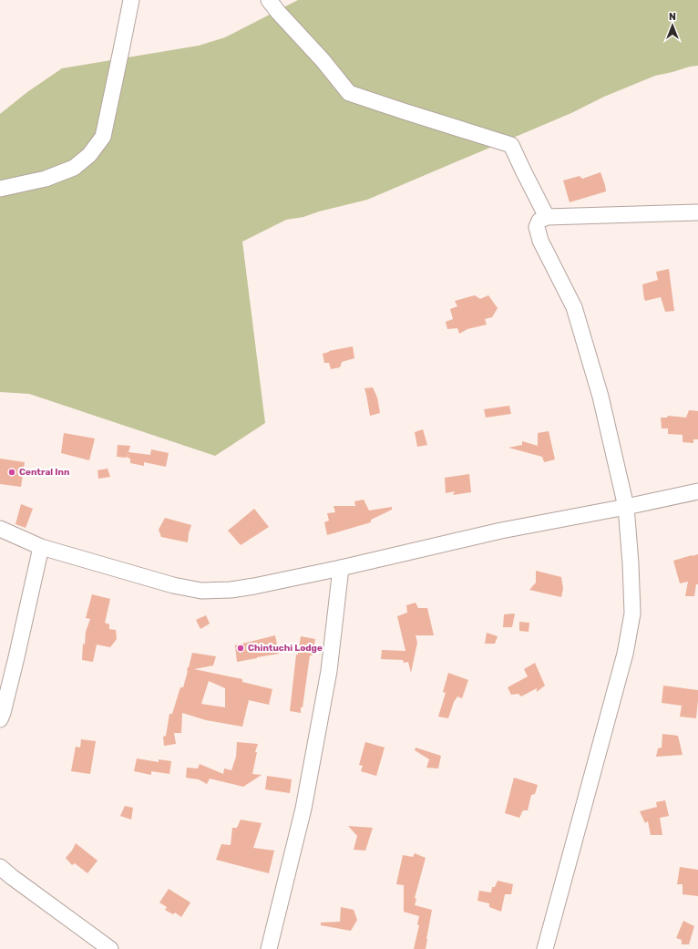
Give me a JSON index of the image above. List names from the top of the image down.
{
  "places": ["Central Inn", "Chintuchi Lodge"],
  "north": "top"
}
